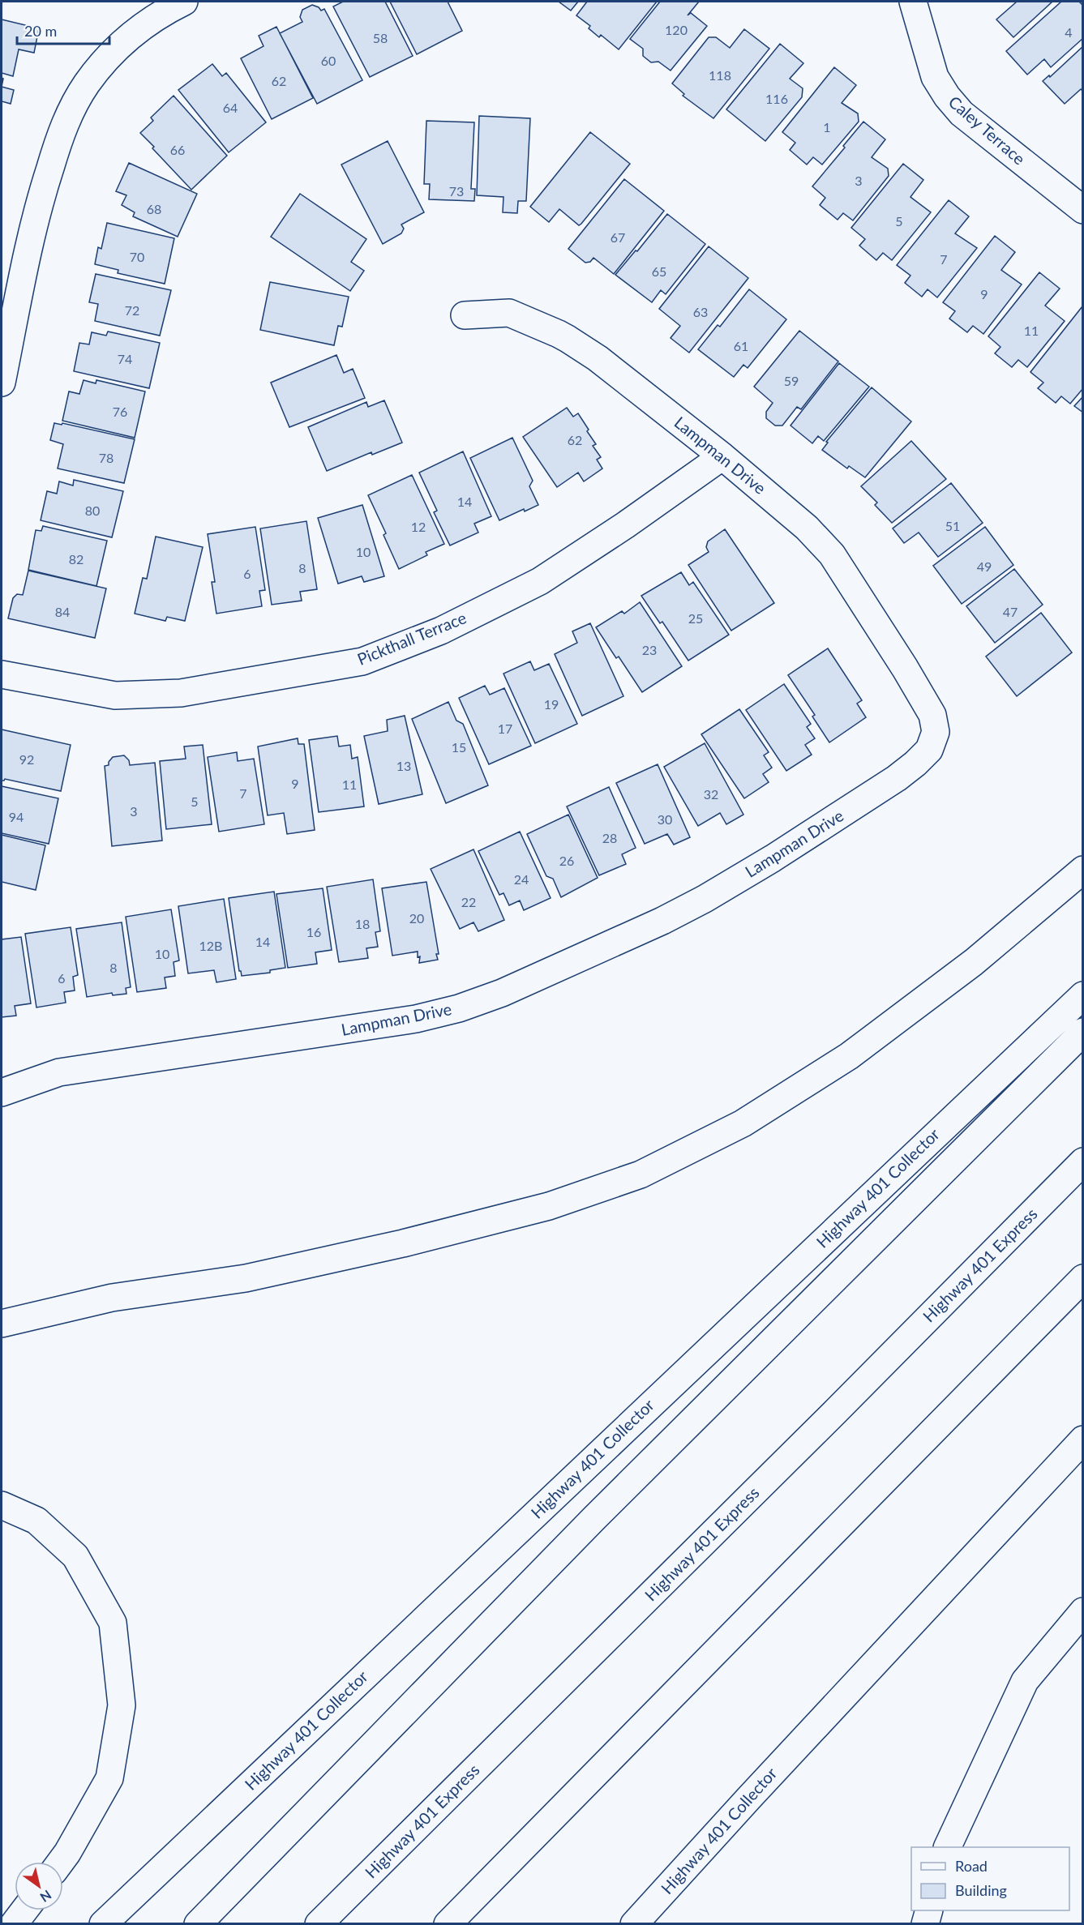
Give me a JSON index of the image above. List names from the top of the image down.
{
  "streets": {
    "main road": [
      "Caley Terrace",
      "Lampman Drive",
      "Pickthall Terrace",
      "Highway 401 Collector",
      "Highway 401 Express"
    ]
  },
  "crossings": [
    ["Lampman Drive", "Pickthall Terrace"]
  ],
  "house_numbers": [
    "120",
    "4",
    "58",
    "60",
    "118",
    "62",
    "116",
    "64",
    "1",
    "66",
    "3",
    "73",
    "68",
    "5",
    "67",
    "70",
    "7",
    "65",
    "9",
    "72",
    "63",
    "11",
    "61",
    "74",
    "59",
    "76",
    "62",
    "78",
    "14",
    "80",
    "51",
    "12",
    "10",
    "82",
    "49",
    "8",
    "6",
    "84",
    "47",
    "25",
    "23",
    "19",
    "17",
    "15",
    "92",
    "13",
    "9",
    "11",
    "7",
    "32",
    "5",
    "3",
    "94",
    "30",
    "28",
    "26",
    "24",
    "22",
    "20",
    "18",
    "16",
    "14",
    "12B",
    "10",
    "8",
    "6"
  ],
  "legend": ["Road", "Building"],
  "scale_bar": "20 m",
  "north": "bottom right"
}
